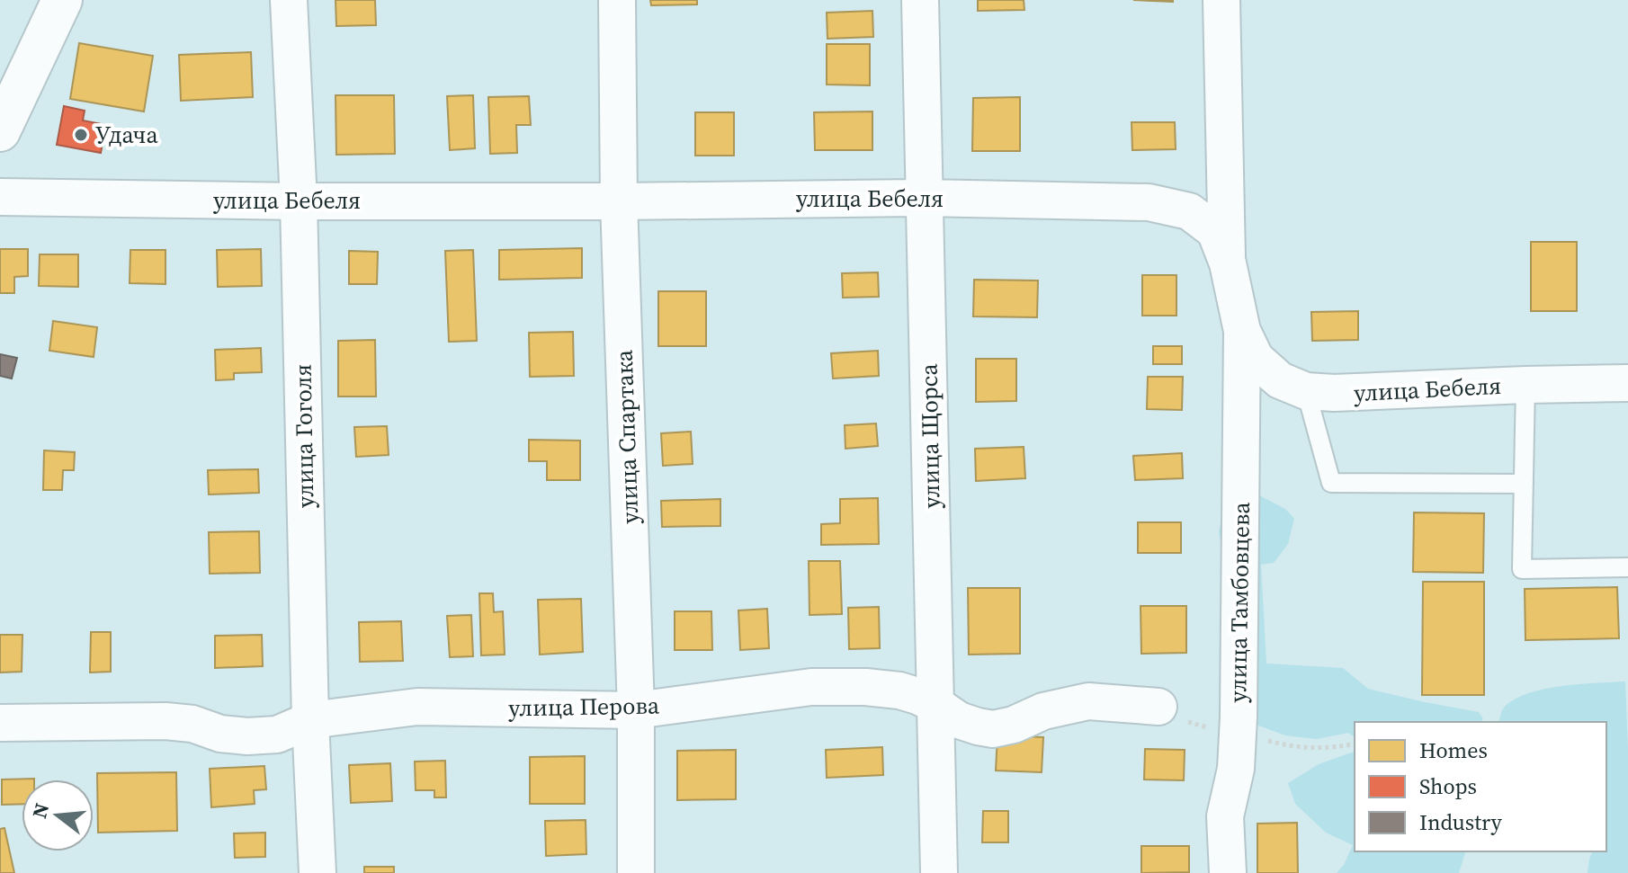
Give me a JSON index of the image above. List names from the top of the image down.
{
  "streets": {
    "street": [
      "улица Бебеля",
      "улица Гоголя",
      "улица Щорса",
      "улица Спартака",
      "улица Тамбовцева",
      "улица Перова"
    ]
  },
  "crossings": [
    ["улица Бебеля", "улица Гоголя"],
    ["улица Бебеля", "улица Щорса"],
    ["улица Бебеля", "улица Спартака"],
    ["улица Бебеля", "улица Тамбовцева"],
    ["улица Гоголя", "улица Перова"],
    ["улица Щорса", "улица Перова"],
    ["улица Спартака", "улица Перова"]
  ],
  "places": ["Удача"],
  "legend": ["Homes", "Shops", "Industry"],
  "north": "left"
}
